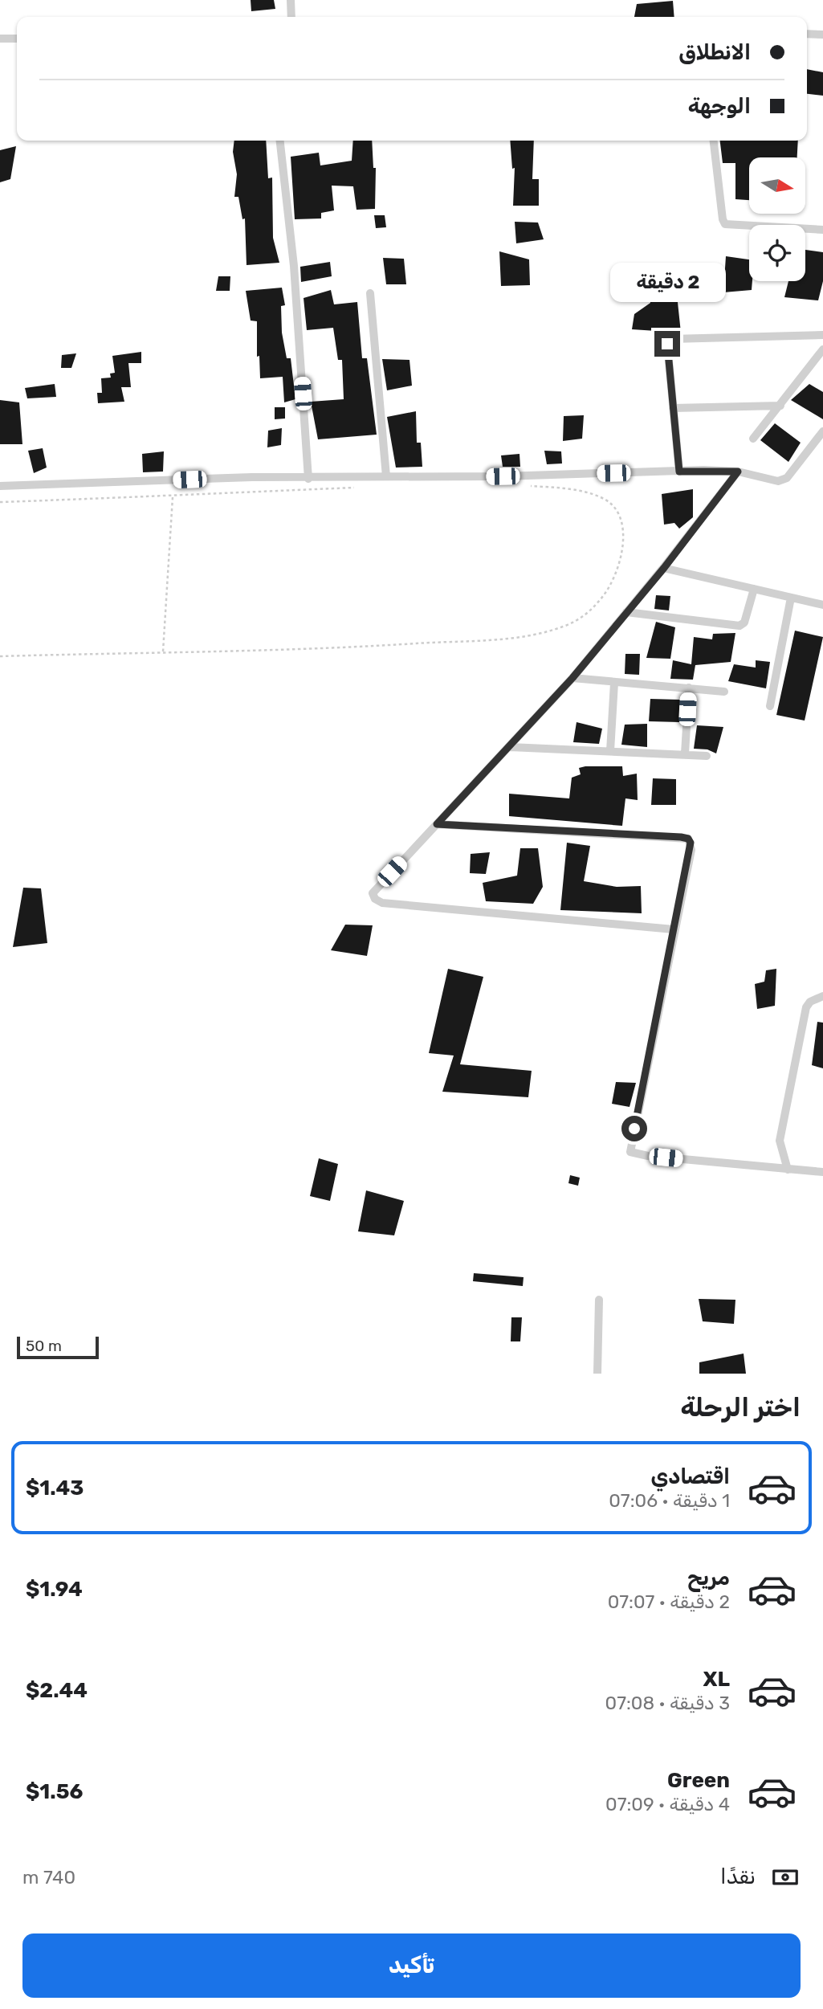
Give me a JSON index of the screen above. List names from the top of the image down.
{
  "scale_bar": "50 m",
  "north": "right",
  "page": {
    "banner": ["الانطلاق", "الوجهة"],
    "bubble": "2 دقيقة",
    "scale": "50 m",
    "heading": "اختر الرحلة",
    "list": [
      {
        "name": "اقتصادي",
        "note": "1 دقيقة · 07:06",
        "value": "$1.43"
      },
      {
        "name": "مريح",
        "note": "2 دقيقة · 07:07",
        "value": "$1.94"
      },
      {
        "name": "XL",
        "note": "3 دقيقة · 07:08",
        "value": "$2.44"
      },
      {
        "name": "Green",
        "note": "4 دقيقة · 07:09",
        "value": "$1.56"
      }
    ],
    "pay": ["نقدًا", "740 m"],
    "buttons": "تأكيد"
  }
}
